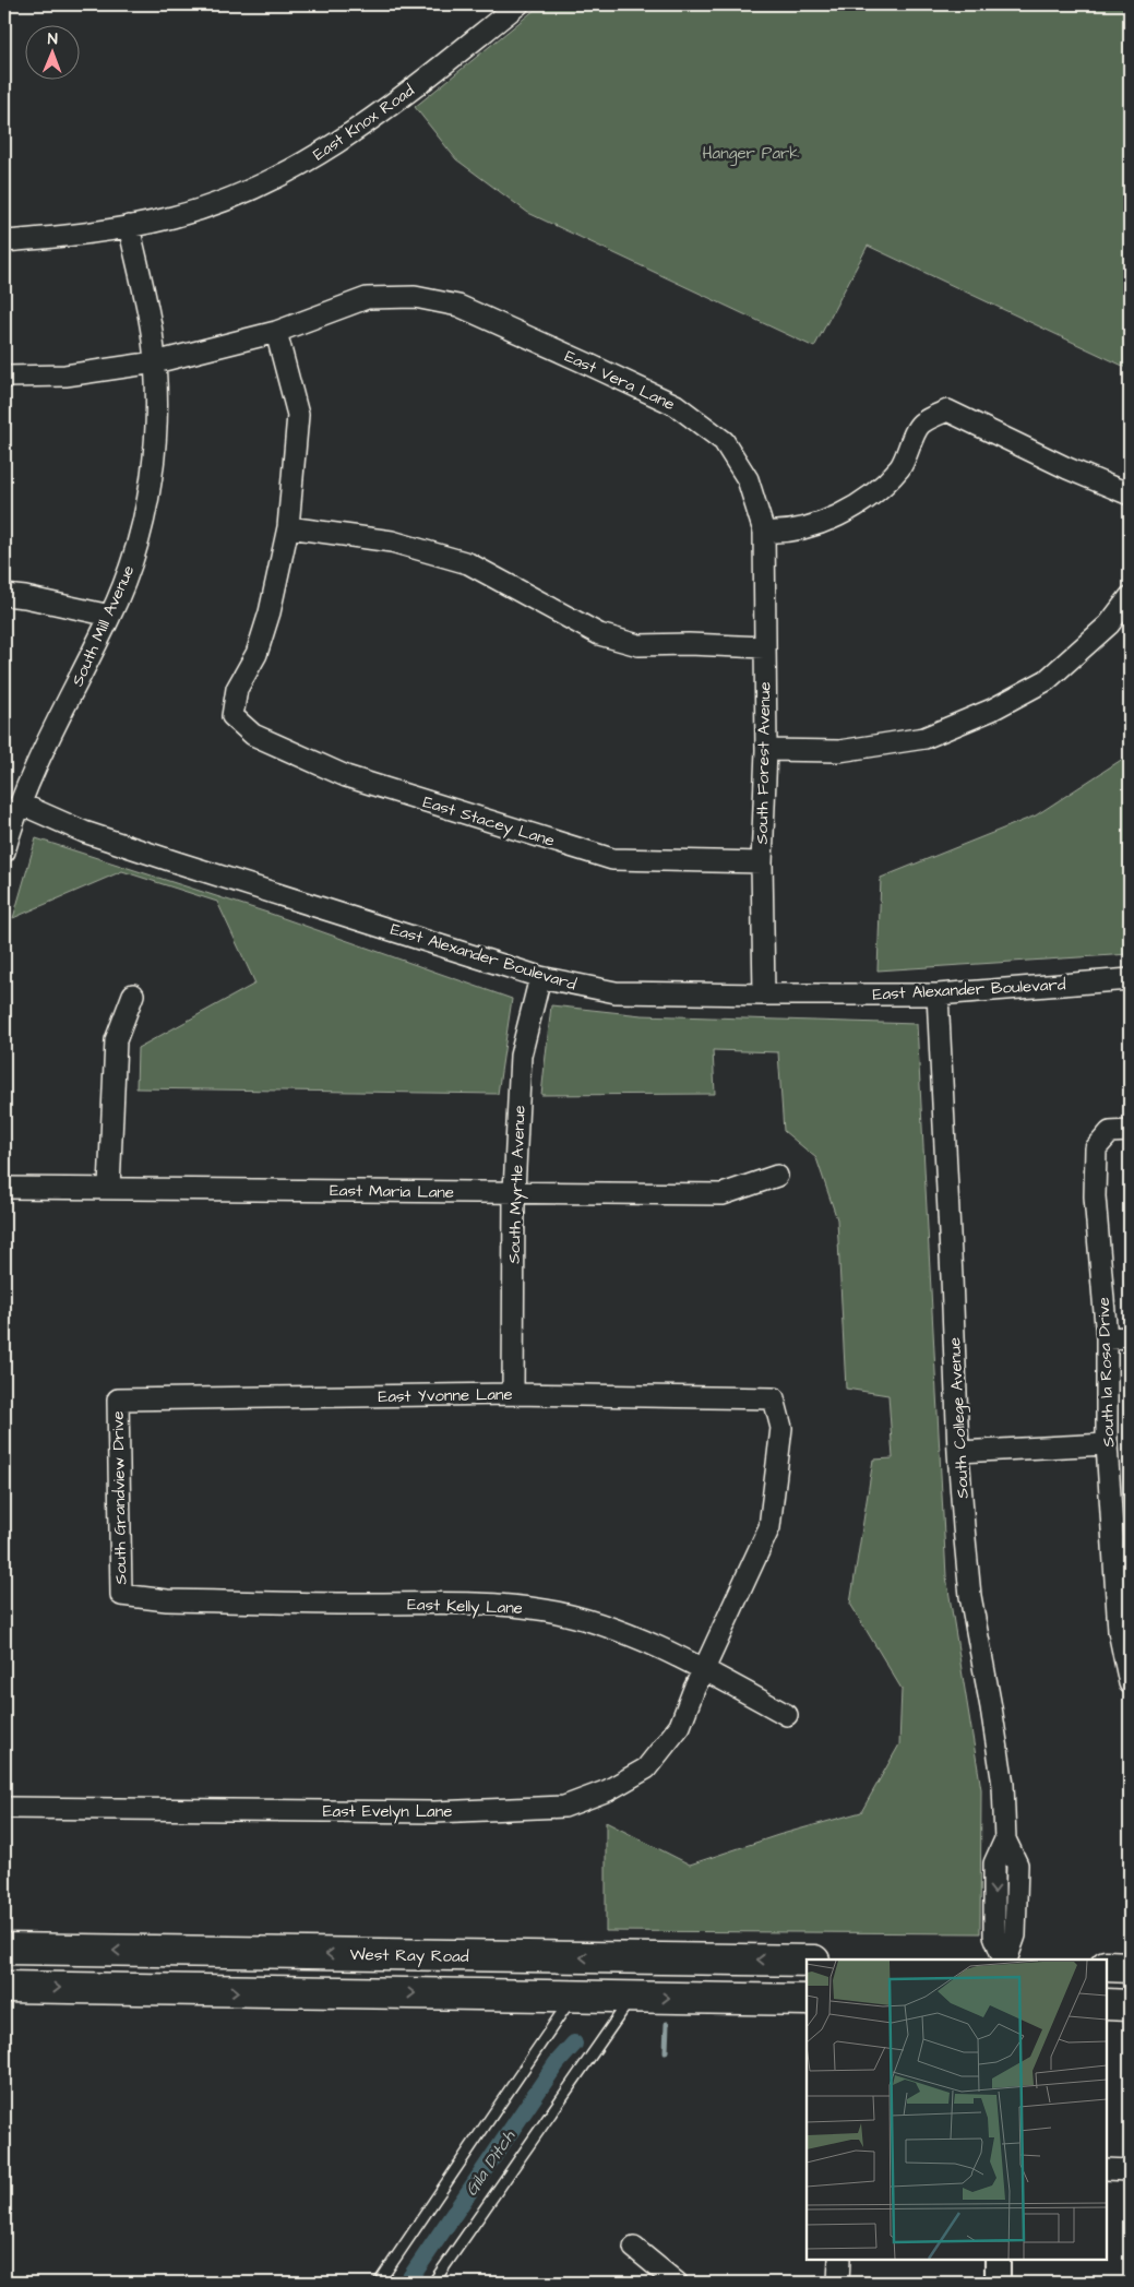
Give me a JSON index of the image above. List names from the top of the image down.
{
  "streets": {
    "main road": ["West Ray Road"],
    "street": [
      "East Knox Road",
      "East Vera Lane",
      "South Mill Avenue",
      "South Forest Avenue",
      "East Stacey Lane",
      "East Alexander Boulevard",
      "South Myrtle Avenue",
      "East Maria Lane",
      "South la Rosa Drive",
      "East Yvonne Lane",
      "South College Avenue",
      "South Grandview Drive",
      "East Kelly Lane",
      "East Evelyn Lane"
    ]
  },
  "crossings": [
    ["East Knox Road", "South Mill Avenue"],
    ["East Vera Lane", "South Mill Avenue"],
    ["East Vera Lane", "South Forest Avenue"],
    ["South Mill Avenue", "East Alexander Boulevard"],
    ["South Forest Avenue", "East Stacey Lane"],
    ["South Forest Avenue", "East Alexander Boulevard"],
    ["East Alexander Boulevard", "South Myrtle Avenue"],
    ["East Alexander Boulevard", "South College Avenue"],
    ["South Myrtle Avenue", "East Maria Lane"],
    ["South Myrtle Avenue", "East Yvonne Lane"],
    ["East Yvonne Lane", "South Grandview Drive"],
    ["East Yvonne Lane", "East Kelly Lane"],
    ["East Yvonne Lane", "East Evelyn Lane"],
    ["South Grandview Drive", "East Kelly Lane"],
    ["East Kelly Lane", "East Evelyn Lane"]
  ],
  "water": ["Gila Ditch"],
  "parks": ["Hanger Park"],
  "north": "top"
}
